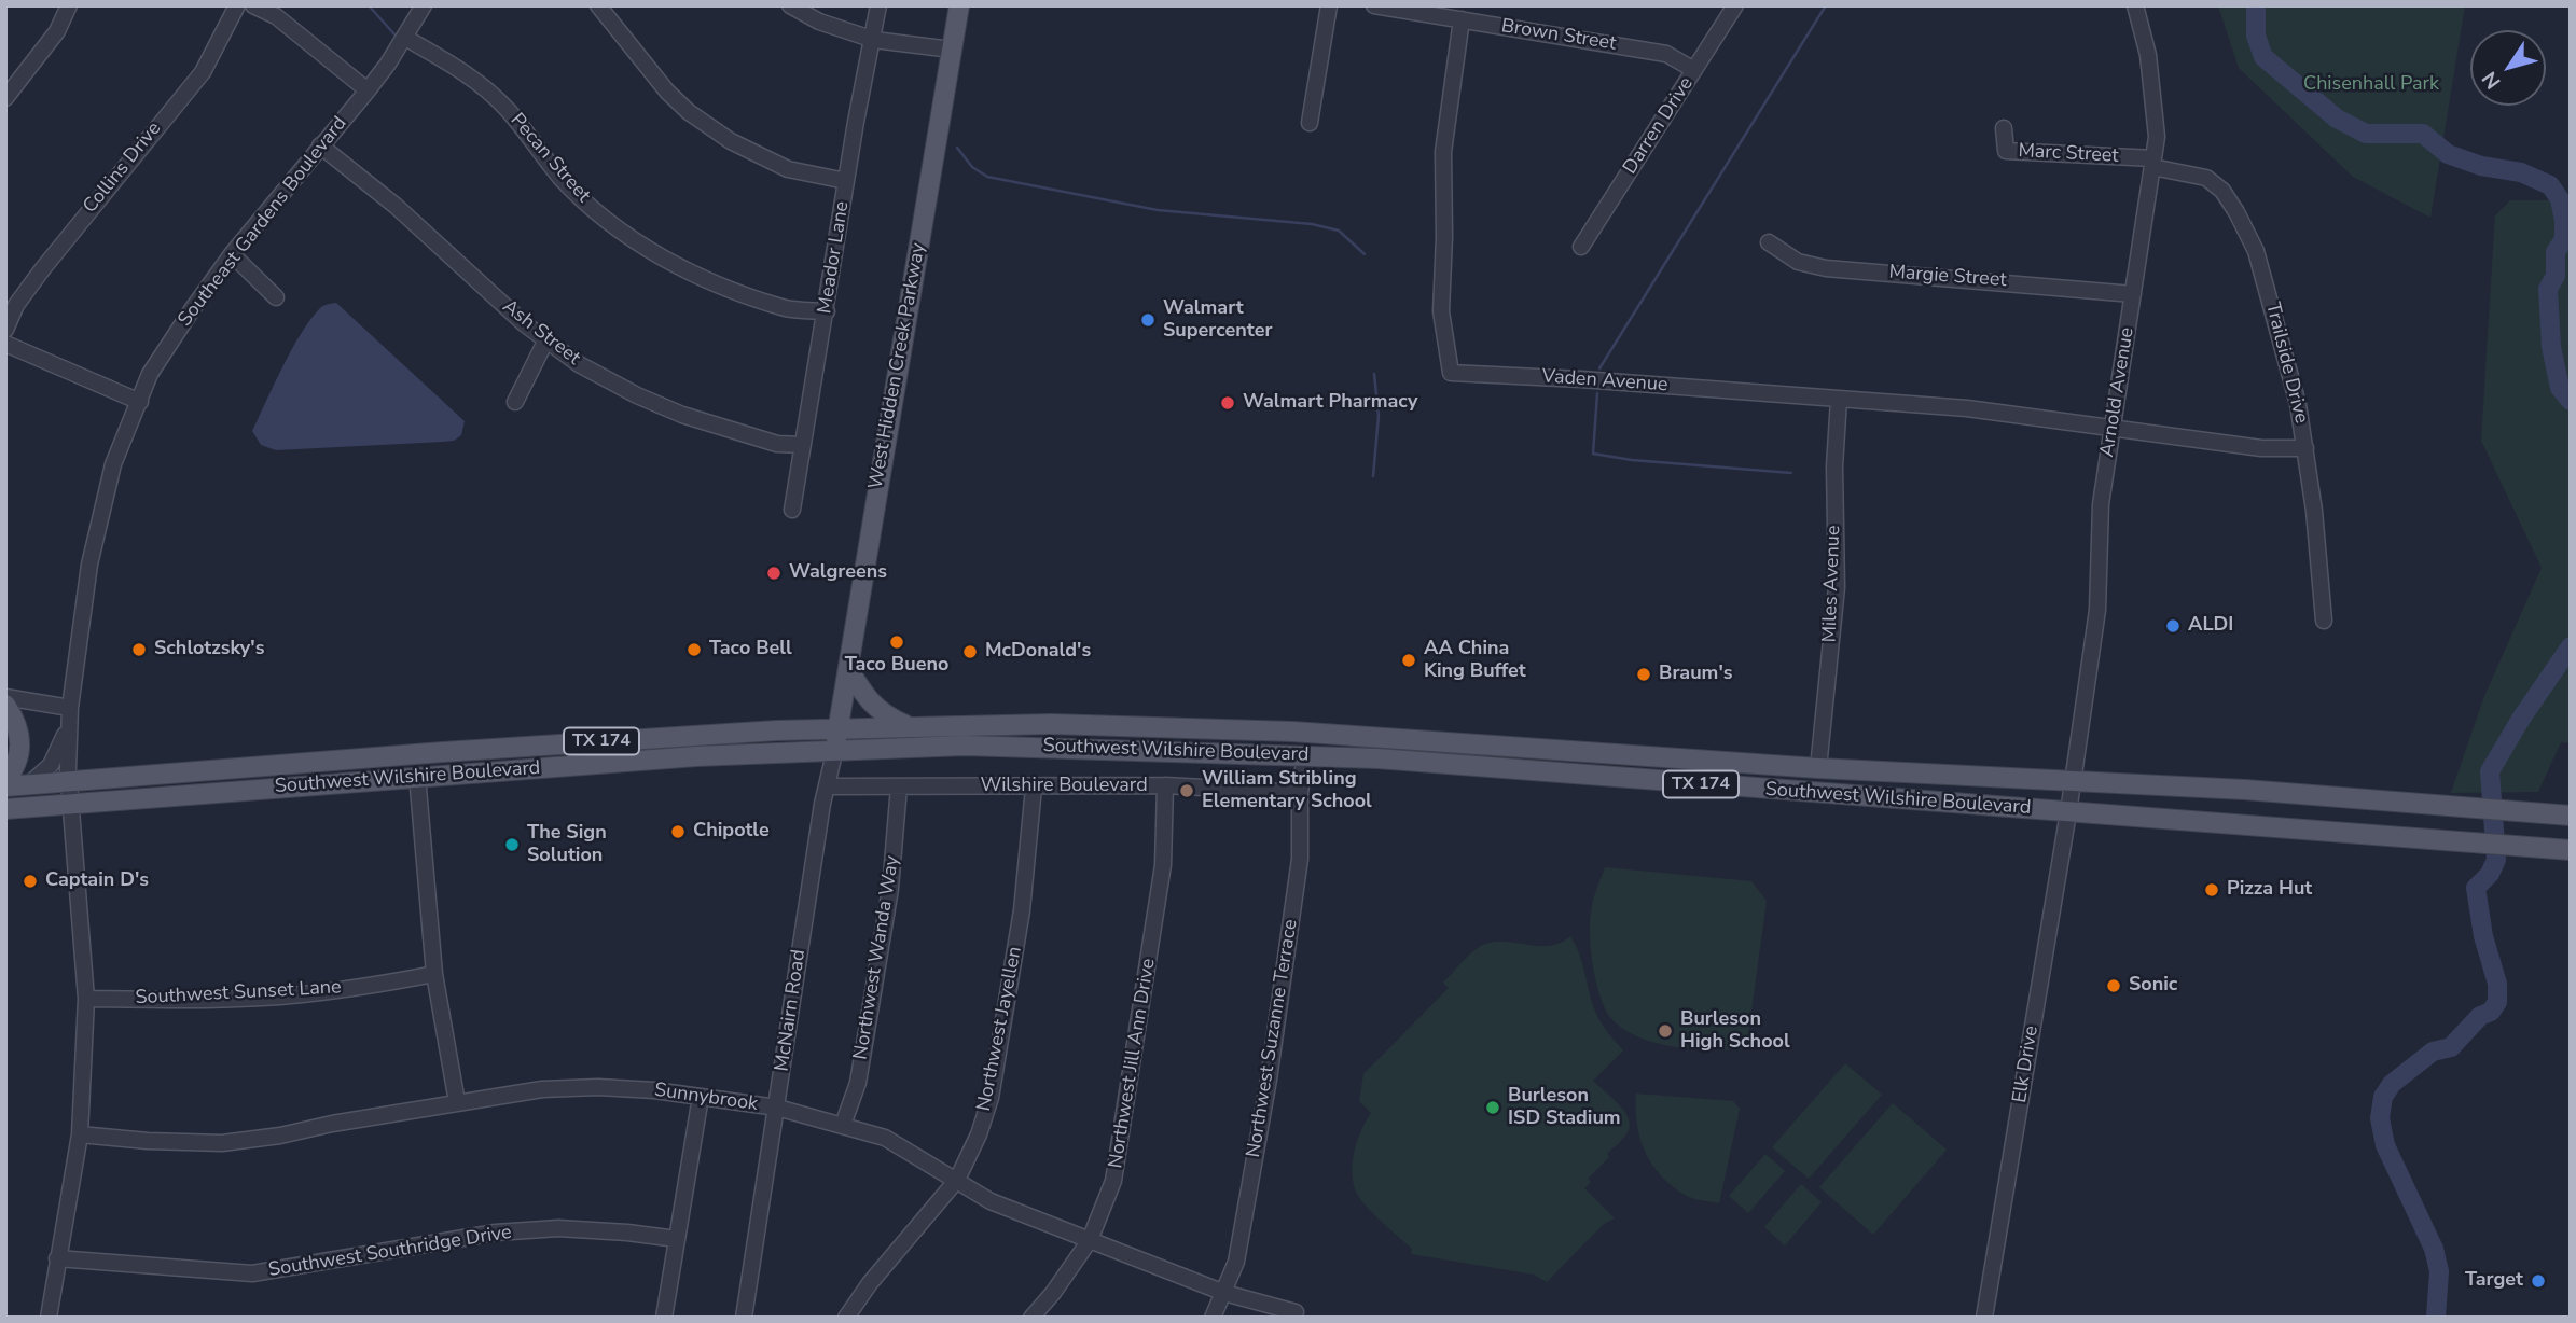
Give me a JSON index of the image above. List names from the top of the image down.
{
  "streets": {
    "main road": ["West Hidden Creek Parkway", "TX 174", "Southwest Wilshire Boulevard"],
    "street": [
      "Brown Street",
      "Darren Drive",
      "Marc Street",
      "Pecan Street",
      "Collins Drive",
      "Southeast Gardens Boulevard",
      "Meador Lane",
      "Margie Street",
      "Ash Street",
      "Trailside Drive",
      "Vaden Avenue",
      "Arnold Avenue",
      "Miles Avenue",
      "Wilshire Boulevard",
      "Northwest Wanda Way",
      "Southwest Sunset Lane",
      "McNairn Road",
      "Northwest Jayellen",
      "Northwest Suzanne Terrace",
      "Northwest Jill Ann Drive",
      "Elk Drive",
      "Sunnybrook",
      "Southwest Southridge Drive"
    ]
  },
  "crossings": [
    ["Brown Street", "Darren Drive"],
    ["Brown Street", "Vaden Avenue"],
    ["Marc Street", "Trailside Drive"],
    ["Marc Street", "Arnold Avenue"],
    ["Pecan Street", "Southeast Gardens Boulevard"],
    ["Pecan Street", "Meador Lane"],
    ["Southeast Gardens Boulevard", "Ash Street"],
    ["Southeast Gardens Boulevard", "Southwest Wilshire Boulevard"],
    ["Southeast Gardens Boulevard", "Southwest Sunset Lane"],
    ["Southeast Gardens Boulevard", "Sunnybrook"],
    ["Southeast Gardens Boulevard", "Southwest Southridge Drive"],
    ["Meador Lane", "Ash Street"],
    ["Margie Street", "Arnold Avenue"],
    ["Trailside Drive", "Vaden Avenue"],
    ["Trailside Drive", "Arnold Avenue"],
    ["West Hidden Creek Parkway", "Southwest Wilshire Boulevard"],
    ["West Hidden Creek Parkway", "McNairn Road"],
    ["Vaden Avenue", "Arnold Avenue"],
    ["Vaden Avenue", "Miles Avenue"],
    ["Arnold Avenue", "Southwest Wilshire Boulevard"],
    ["Arnold Avenue", "Elk Drive"],
    ["Miles Avenue", "Southwest Wilshire Boulevard"],
    ["Southwest Wilshire Boulevard", "McNairn Road"],
    ["Southwest Wilshire Boulevard", "Northwest Suzanne Terrace"],
    ["Southwest Wilshire Boulevard", "Elk Drive"],
    ["Wilshire Boulevard", "Northwest Wanda Way"],
    ["Wilshire Boulevard", "McNairn Road"],
    ["Wilshire Boulevard", "Northwest Jayellen"],
    ["Wilshire Boulevard", "Northwest Suzanne Terrace"],
    ["Wilshire Boulevard", "Northwest Jill Ann Drive"],
    ["Northwest Wanda Way", "Sunnybrook"],
    ["McNairn Road", "Sunnybrook"],
    ["Northwest Jayellen", "Sunnybrook"],
    ["Northwest Suzanne Terrace", "Sunnybrook"],
    ["Northwest Jill Ann Drive", "Sunnybrook"]
  ],
  "parks": ["Chisenhall Park"],
  "places": [
    "Walmart Supercenter",
    "Walmart Pharmacy",
    "Walgreens",
    "ALDI",
    "Taco Bueno",
    "Schlotzsky's",
    "Taco Bell",
    "McDonald's",
    "AA China King Buffet",
    "Braum's",
    "William Stribling Elementary School",
    "Chipotle",
    "The Sign Solution",
    "Captain D's",
    "Pizza Hut",
    "Sonic",
    "Burleson High School",
    "Burleson ISD Stadium",
    "Target"
  ],
  "north": "bottom left"
}
